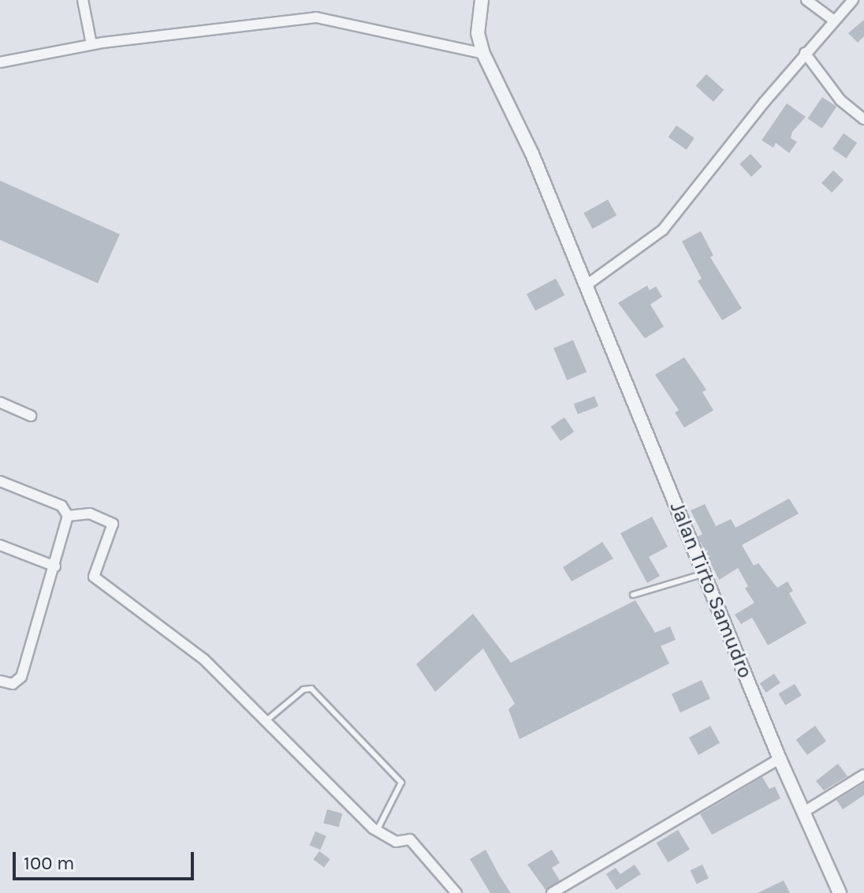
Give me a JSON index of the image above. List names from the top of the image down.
{
  "streets": {
    "street": ["Jalan Tirto Samudro"]
  },
  "scale_bar": "100 m"
}
